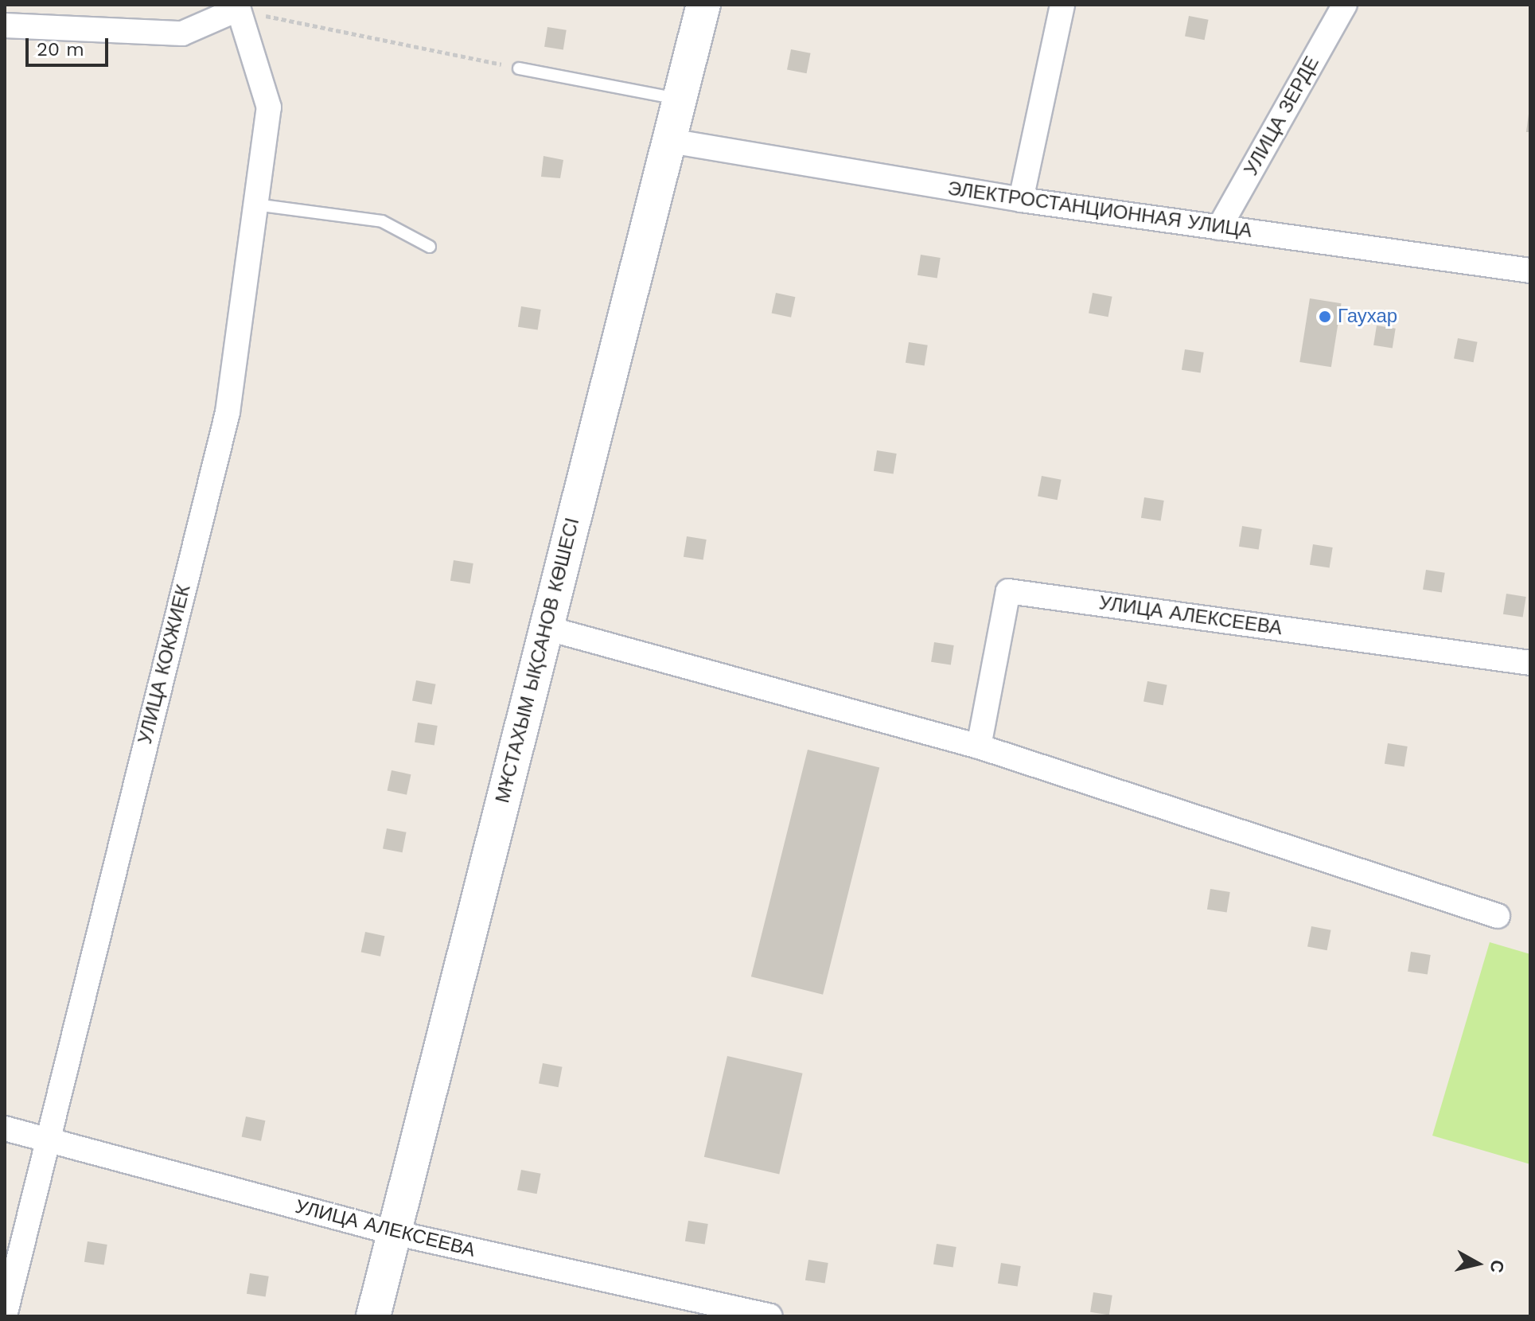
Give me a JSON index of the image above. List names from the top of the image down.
{
  "streets": {
    "main road": ["МҰСТАХЫМ ЫҚСАНОВ КӨШЕСІ"],
    "street": [
      "УЛИЦА ЗЕРДЕ",
      "ЭЛЕКТРОСТАНЦИОННАЯ УЛИЦА",
      "УЛИЦА АЛЕКСЕЕВА",
      "УЛИЦА КОКЖИЕК"
    ]
  },
  "crossings": [
    ["УЛИЦА ЗЕРДЕ", "ЭЛЕКТРОСТАНЦИОННАЯ УЛИЦА"],
    ["ЭЛЕКТРОСТАНЦИОННАЯ УЛИЦА", "МҰСТАХЫМ ЫҚСАНОВ КӨШЕСІ"],
    ["УЛИЦА АЛЕКСЕЕВА", "МҰСТАХЫМ ЫҚСАНОВ КӨШЕСІ"],
    ["УЛИЦА АЛЕКСЕЕВА", "УЛИЦА КОКЖИЕК"]
  ],
  "places": ["Гаухар"],
  "scale_bar": "20 m",
  "north": "right"
}
